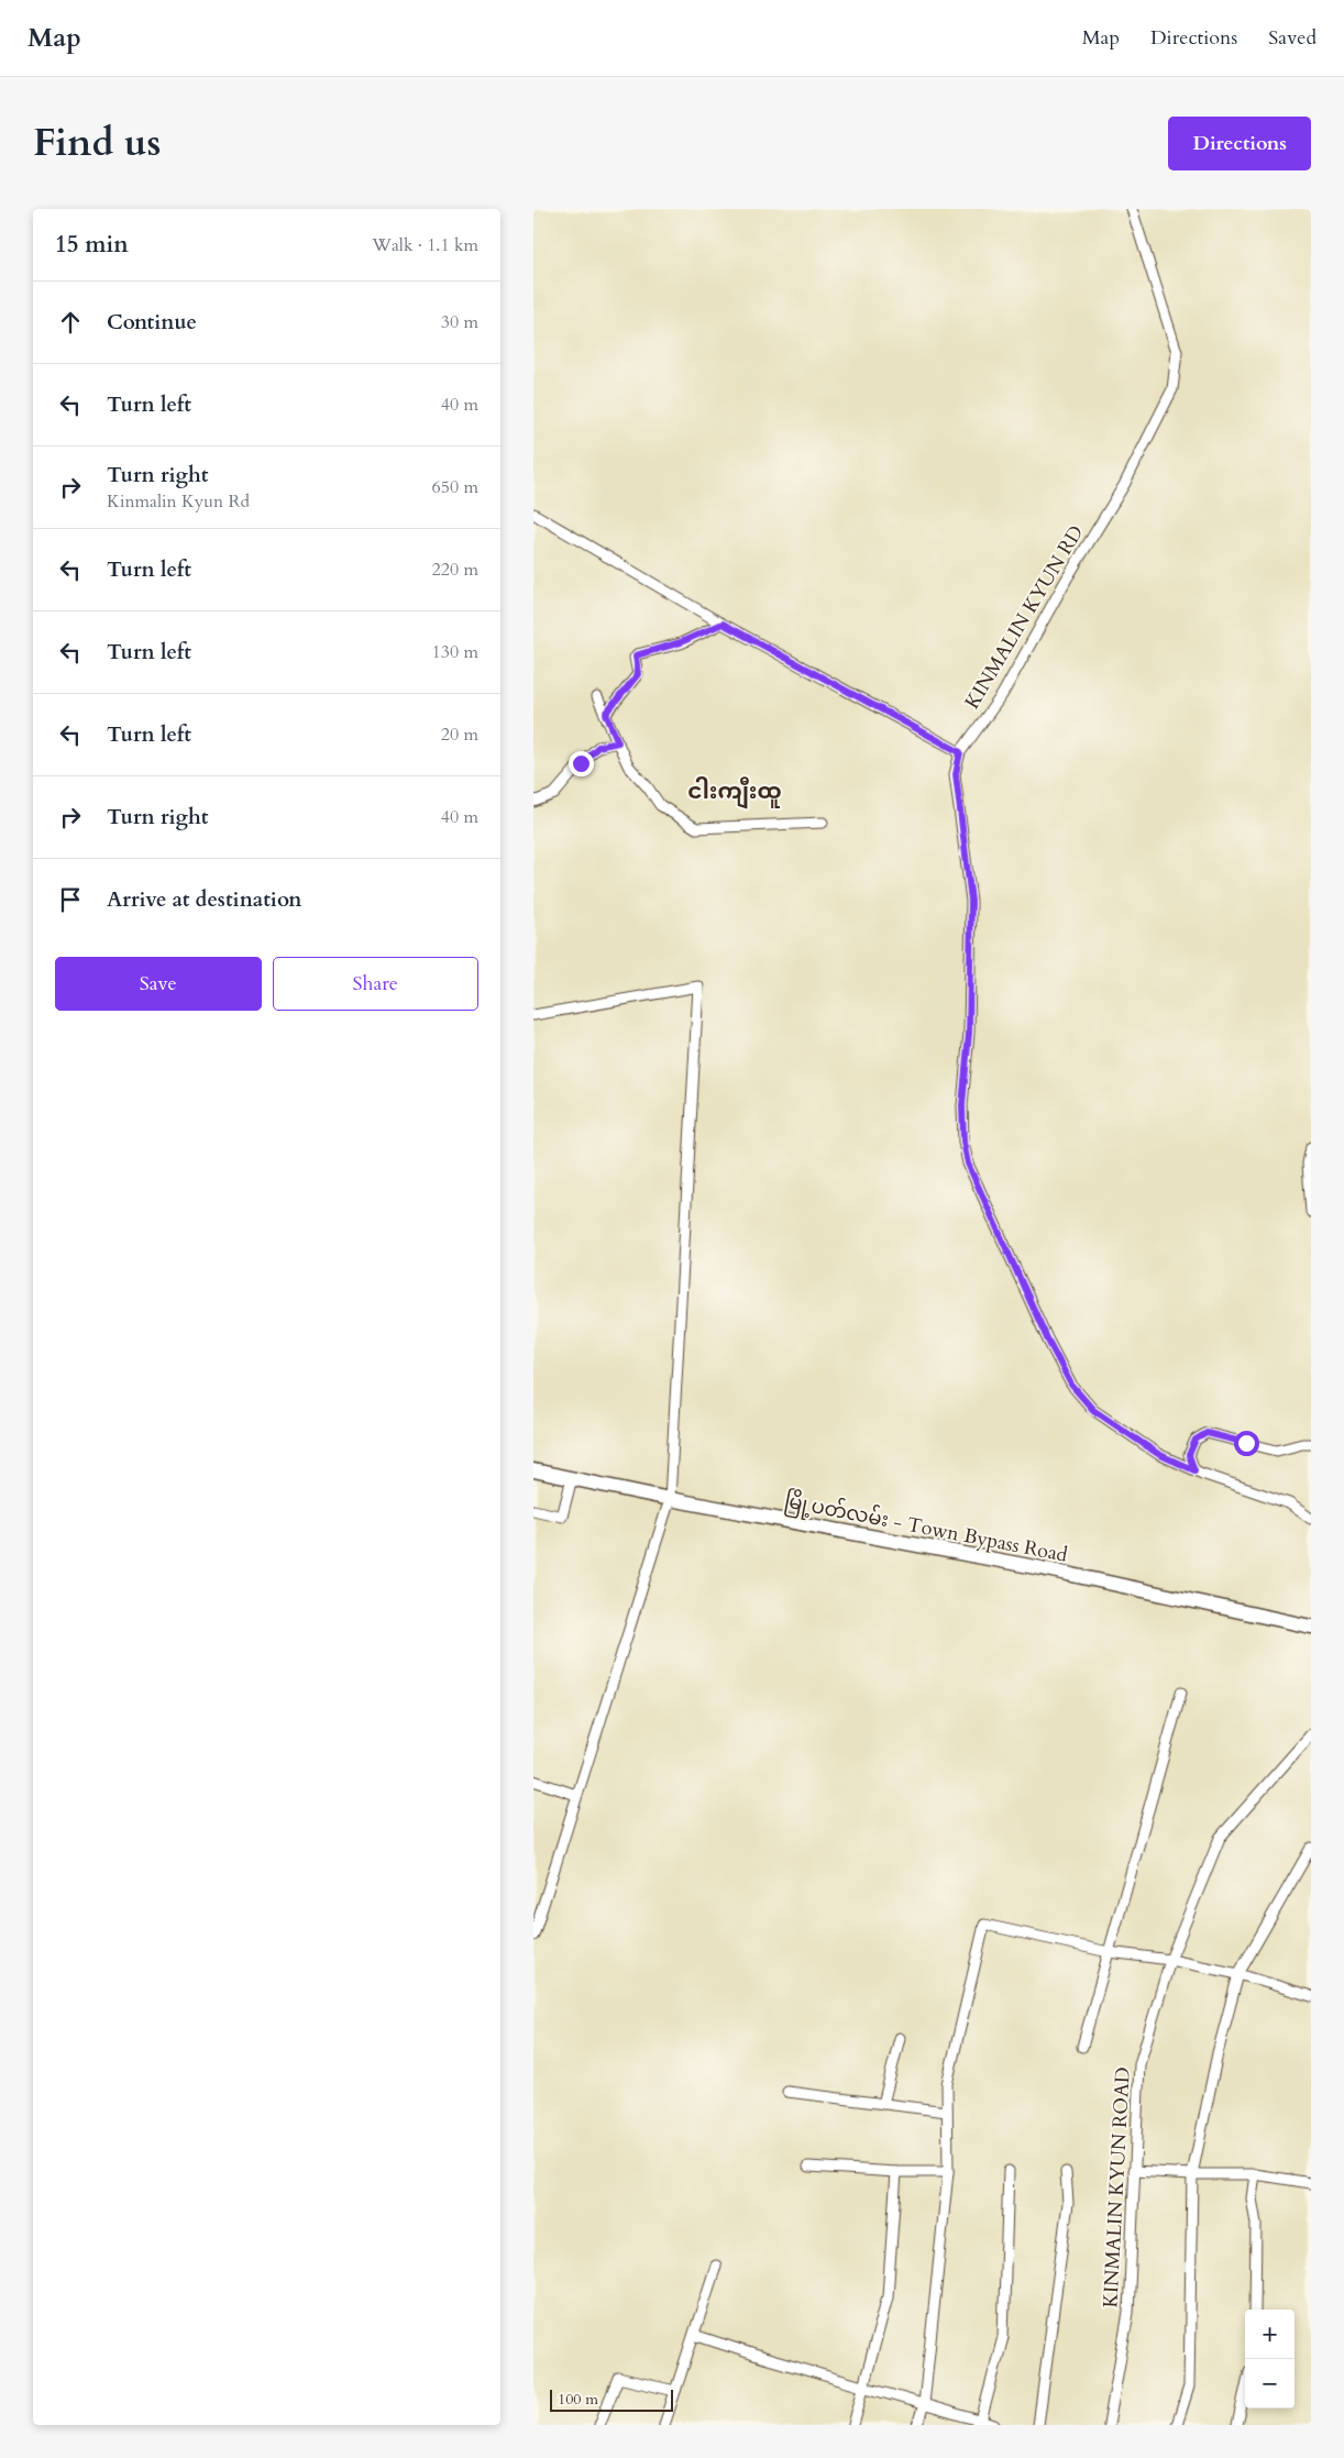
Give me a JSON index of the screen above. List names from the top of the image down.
{
  "streets": {
    "main road": ["မြို့ပတ်လမ်း - Town Bypass Road"],
    "street": ["KINMALIN KYUN RD", "KINMALIN KYUN ROAD"]
  },
  "districts": ["ငါးကျီးထူ"],
  "scale_bar": "100 m",
  "page": {
    "header": "Map",
    "nav": ["Map", "Directions", "Saved"],
    "title": "Find us",
    "buttons": [
      "Directions",
      ["Save", "Share"]
    ],
    "heading": ["15 min", "Walk · 1.1 km"],
    "list": [
      ["Continue", "30 m"],
      ["Turn left", "40 m"],
      ["Turn right", "Kinmalin Kyun Rd", "650 m"],
      ["Turn left", "220 m"],
      ["Turn left", "130 m"],
      ["Turn left", "20 m"],
      ["Turn right", "40 m"],
      "Arrive at destination"
    ],
    "map_buttons": ["+", "−"],
    "scale": "100 m"
  }
}
